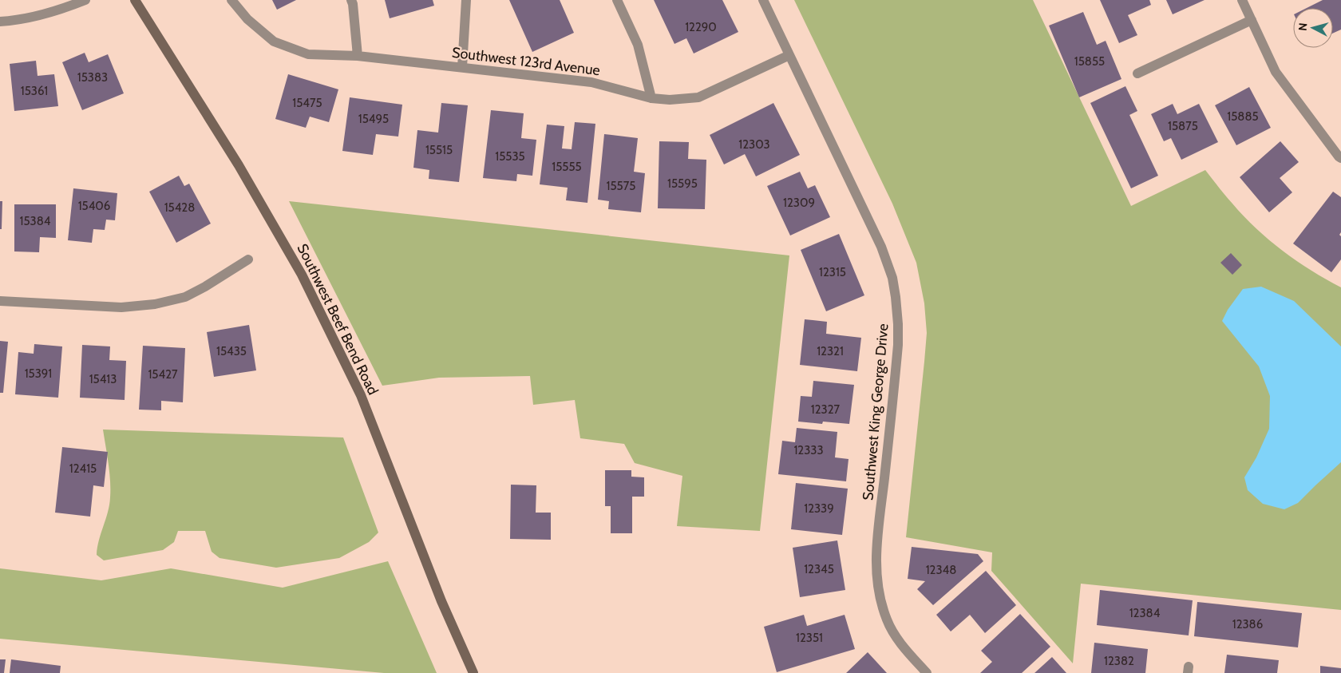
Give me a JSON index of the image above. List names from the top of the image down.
{
  "streets": {
    "main road": ["Southwest Beef Bend Road"],
    "street": ["Southwest 123rd Avenue", "Southwest King George Drive"]
  },
  "crossings": [
    ["Southwest 123rd Avenue", "Southwest King George Drive"]
  ],
  "house_numbers": [
    "12290",
    "15855",
    "15383",
    "15361",
    "15475",
    "15885",
    "15495",
    "15875",
    "12303",
    "15515",
    "15535",
    "15555",
    "15595",
    "15575",
    "12309",
    "15406",
    "15428",
    "15384",
    "12315",
    "15435",
    "12321",
    "15391",
    "15427",
    "15413",
    "12327",
    "12333",
    "12415",
    "12339",
    "12345",
    "12348",
    "12384",
    "12386",
    "12351",
    "12382"
  ],
  "north": "left"
}
